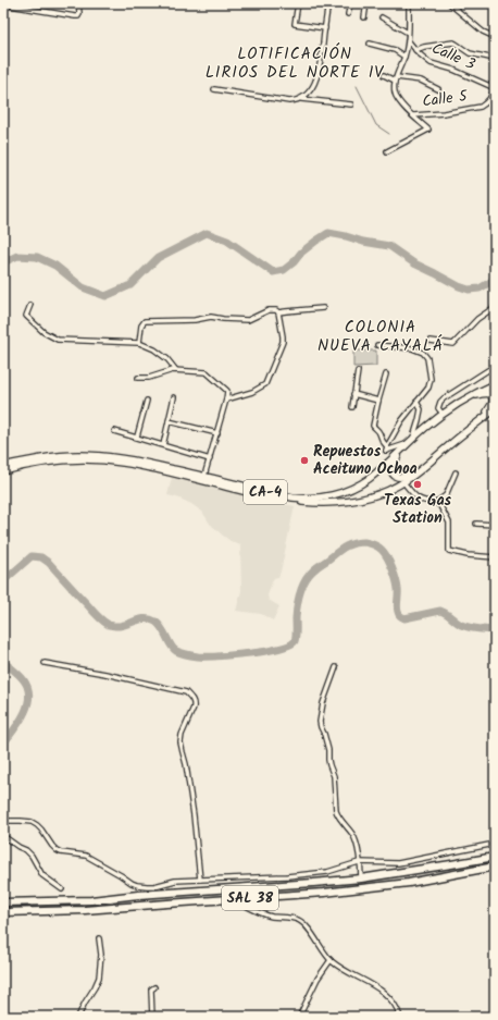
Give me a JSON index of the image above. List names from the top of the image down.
{
  "streets": {
    "highway": ["SAL 38"],
    "main road": ["CA-4"],
    "street": ["Calle 3", "Calle 5"]
  },
  "crossings": [
    ["Calle 3", "Calle 5"]
  ],
  "districts": ["LOTIFICACIÓN LIRIOS DEL NORTE IV", "COLONIA NUEVA CAYALÁ"],
  "places": ["Repuestos Aceituno Ochoa", "Texas Gas Station"]
}
